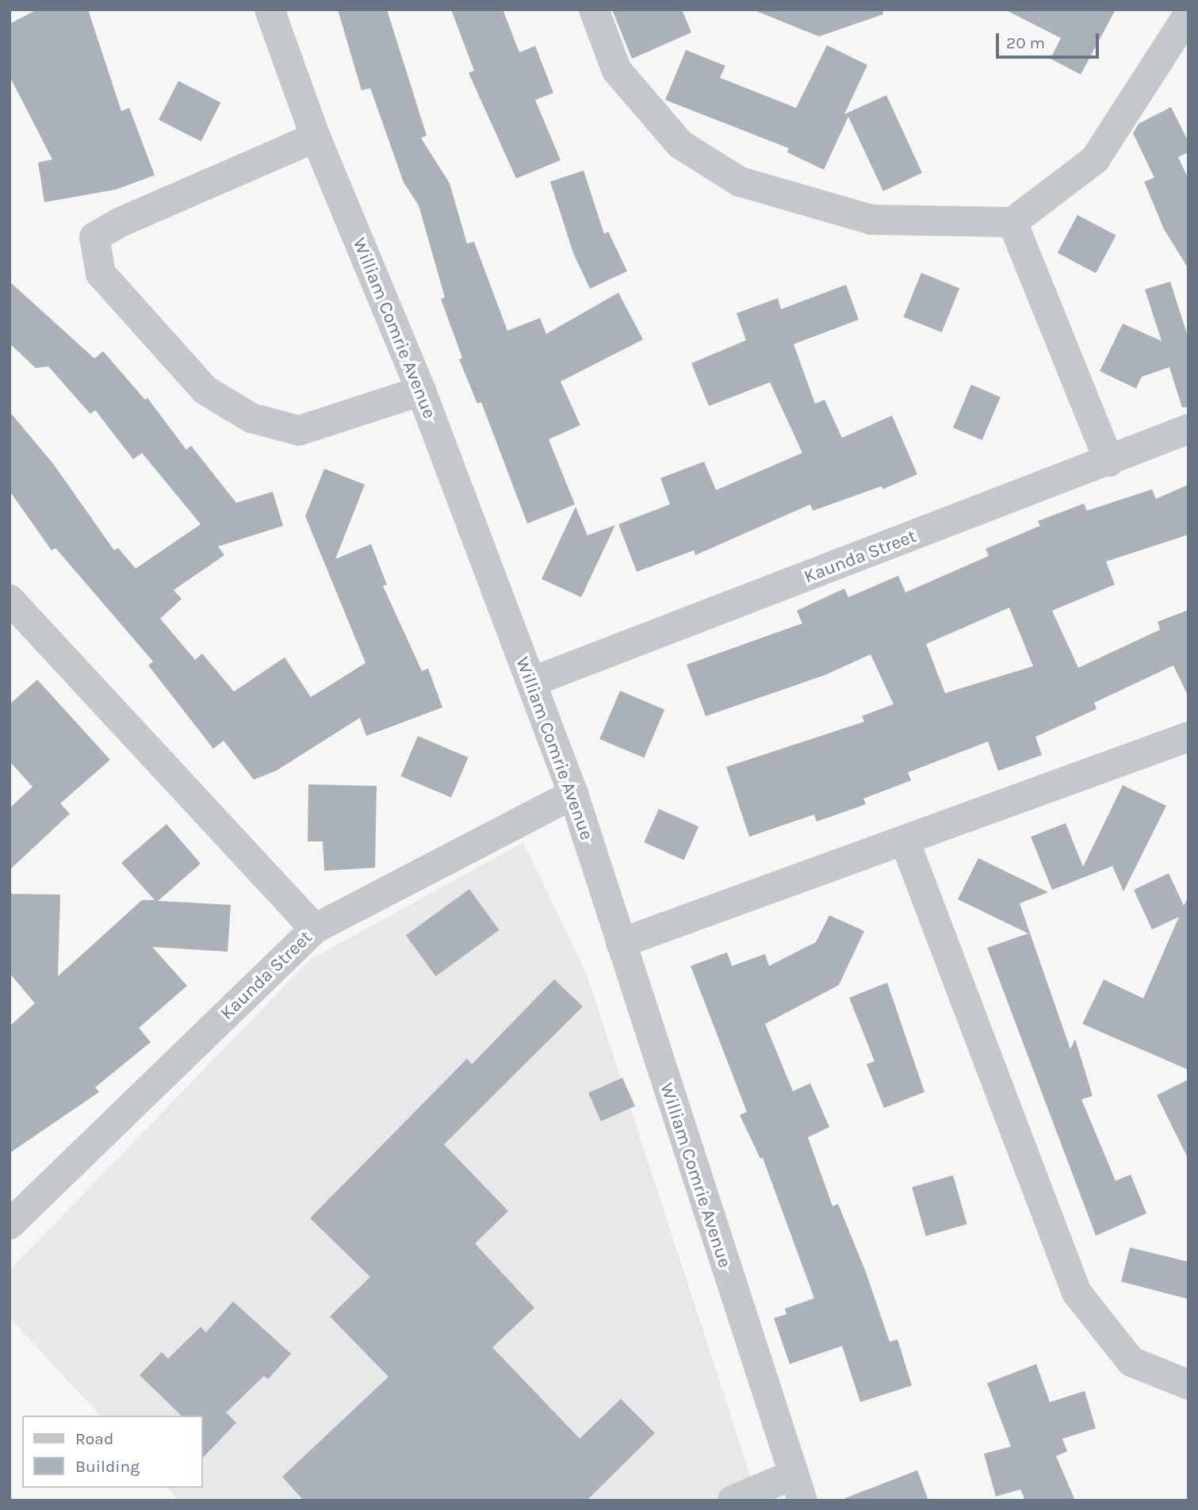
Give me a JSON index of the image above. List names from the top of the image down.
{
  "streets": {
    "street": ["William Comrie Avenue", "Kaunda Street"]
  },
  "crossings": [
    ["William Comrie Avenue", "Kaunda Street"]
  ],
  "legend": ["Road", "Building"],
  "scale_bar": "20 m"
}
